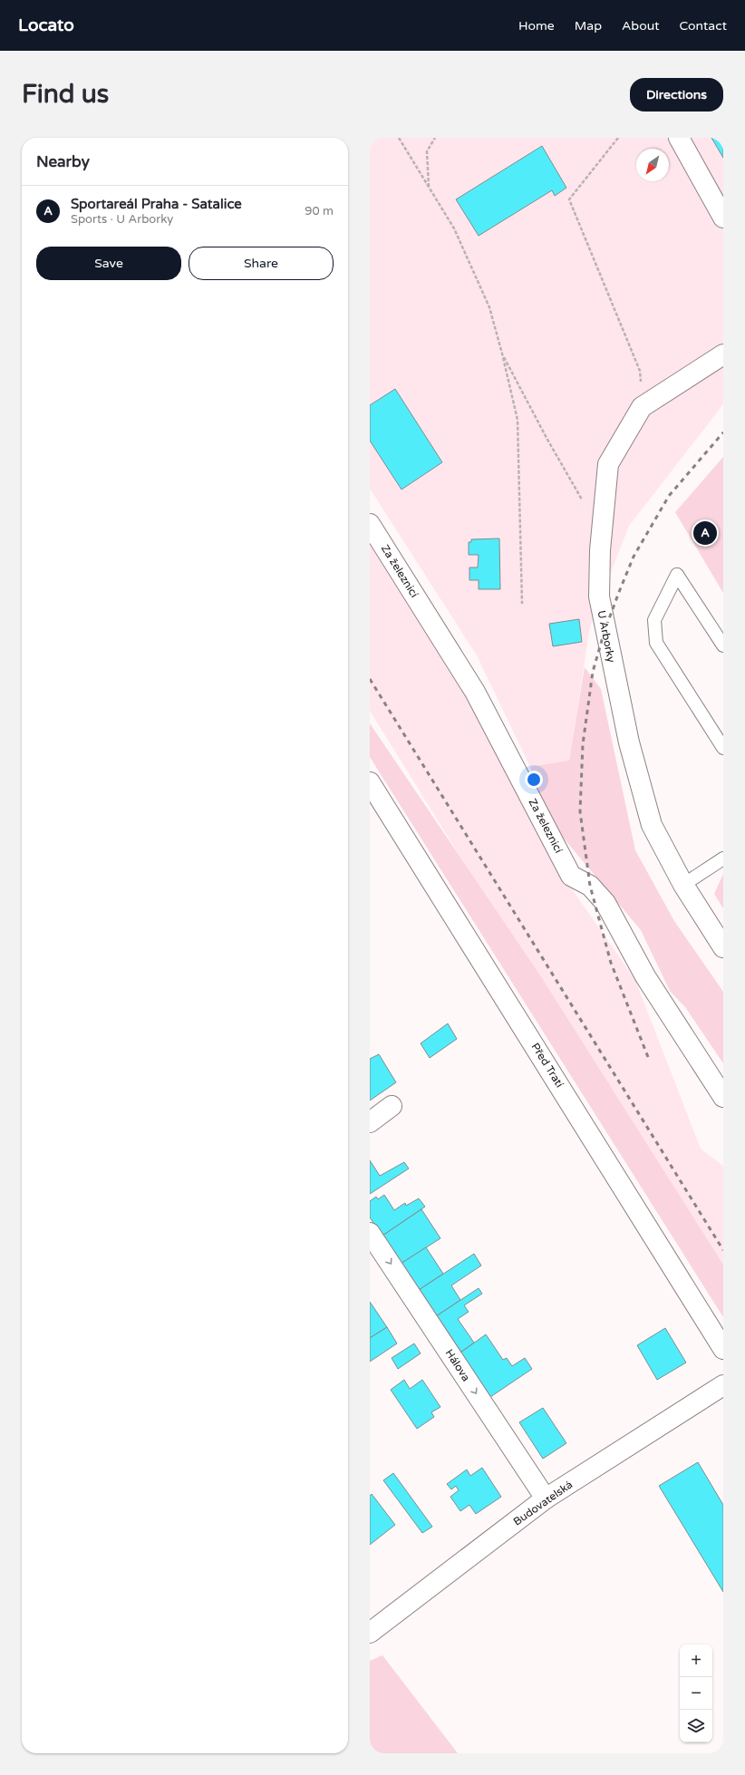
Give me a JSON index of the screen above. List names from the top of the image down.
{
  "streets": {
    "street": [
      "Za železnicí",
      "U Arborky",
      "Před Tratí",
      "Hálova",
      "Budovatelská"
    ]
  },
  "crossings": [
    ["Hálova", "Budovatelská"]
  ],
  "one_way": ["Hálova"],
  "north": "bottom left",
  "page": {
    "header": "Locato",
    "nav": [
      "Home",
      "Map",
      "About",
      "Contact"
    ],
    "buttons": [
      "Directions",
      ["Save", "Share"]
    ],
    "title": "Find us",
    "heading": "Nearby",
    "list": [
      {
        "mark": "A",
        "name": "Sportareál Praha - Satalice",
        "note": "Sports · U Arborky",
        "value": "90 m"
      }
    ],
    "pins": "A",
    "map_buttons": ["+", "−"]
  }
}
